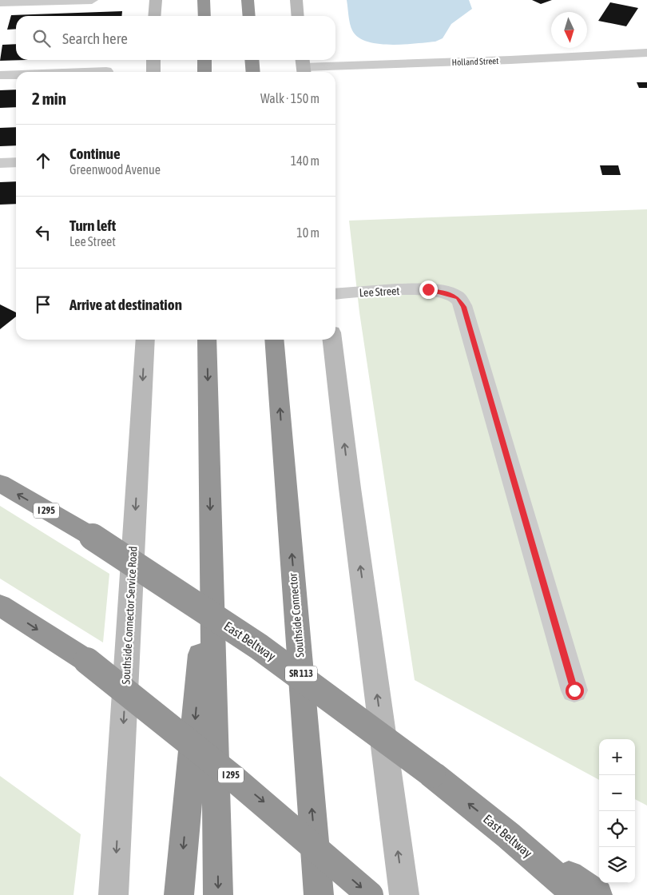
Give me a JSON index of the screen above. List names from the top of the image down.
{
  "streets": {
    "highway": [
      "I 295",
      "Southside Connector",
      "East Beltway",
      "SR 113"
    ],
    "street": ["Holland Street", "Lee Street", "Southside Connector Service Road"]
  },
  "one_way": ["Southside Connector Service Road"],
  "north": "bottom",
  "page": {
    "search": "Search here",
    "heading": ["2 min", "Walk · 150 m"],
    "list": [
      ["Continue", "Greenwood Avenue", "140 m"],
      ["Turn left", "Lee Street", "10 m"],
      "Arrive at destination"
    ],
    "map_buttons": ["+", "−"]
  }
}
